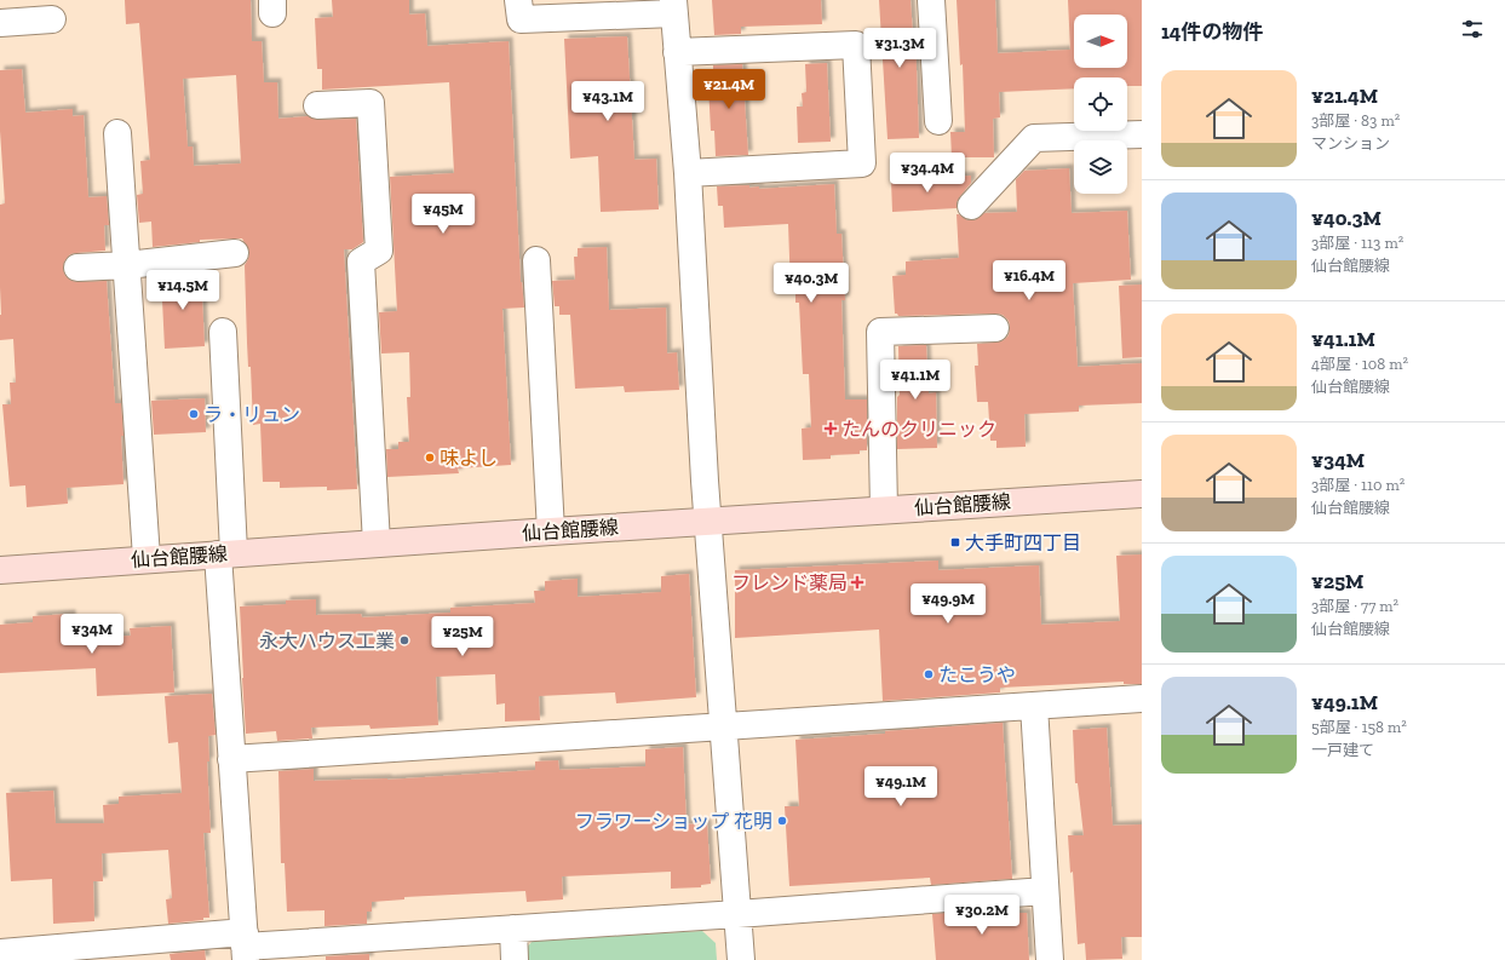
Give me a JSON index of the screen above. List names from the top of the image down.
{
  "streets": {
    "main road": ["仙台館腰線"]
  },
  "places": {
    "other": [
      "ラ・リュン",
      "味よし",
      "永大ハウス工業",
      "たこうや",
      "フラワーショップ 花明"
    ],
    "health": ["たんのクリニック", "フレンド薬局"],
    "transit": ["大手町四丁目"]
  },
  "north": "right",
  "page": {
    "heading": "14件の物件",
    "price": [
      "¥31.3M",
      "¥21.4M",
      "¥43.1M",
      "¥34.4M",
      "¥45M",
      "¥16.4M",
      "¥40.3M",
      "¥14.5M",
      "¥41.1M",
      "¥49.9M",
      "¥34M",
      "¥25M",
      "¥49.1M",
      "¥30.2M"
    ],
    "list": [
      {
        "name": "¥21.4M",
        "note": "3部屋 · 83 m² · マンション"
      },
      {
        "name": "¥40.3M",
        "note": "3部屋 · 113 m² · 仙台館腰線"
      },
      {
        "name": "¥41.1M",
        "note": "4部屋 · 108 m² · 仙台館腰線"
      },
      {
        "name": "¥34M",
        "note": "3部屋 · 110 m² · 仙台館腰線"
      },
      {
        "name": "¥25M",
        "note": "3部屋 · 77 m² · 仙台館腰線"
      },
      {
        "name": "¥49.1M",
        "note": "5部屋 · 158 m² · 一戸建て"
      }
    ]
  }
}
